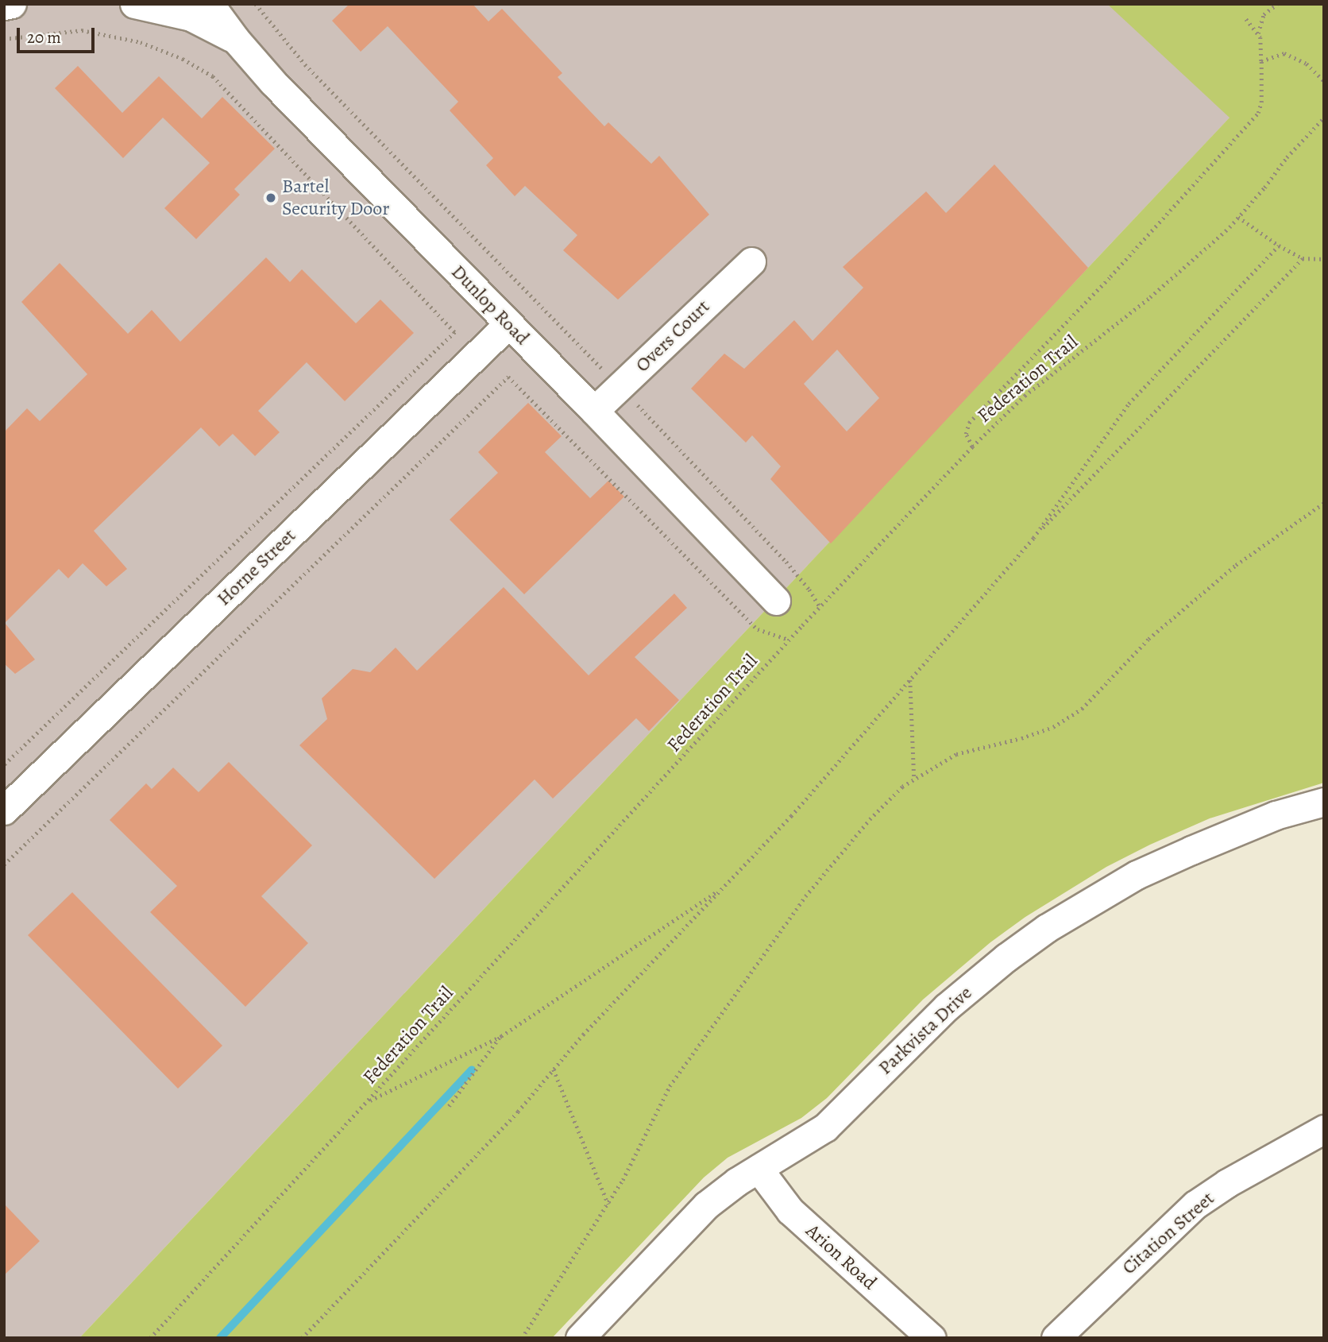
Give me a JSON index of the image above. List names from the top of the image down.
{
  "streets": {
    "street": [
      "Dunlop Road",
      "Overs Court",
      "Horne Street",
      "Parkvista Drive",
      "Citation Street",
      "Arion Road"
    ],
    "path": ["Federation Trail"]
  },
  "crossings": [
    ["Dunlop Road", "Overs Court"],
    ["Dunlop Road", "Horne Street"],
    ["Parkvista Drive", "Arion Road"]
  ],
  "places": ["Bartel Security Door"],
  "scale_bar": "20 m"
}
